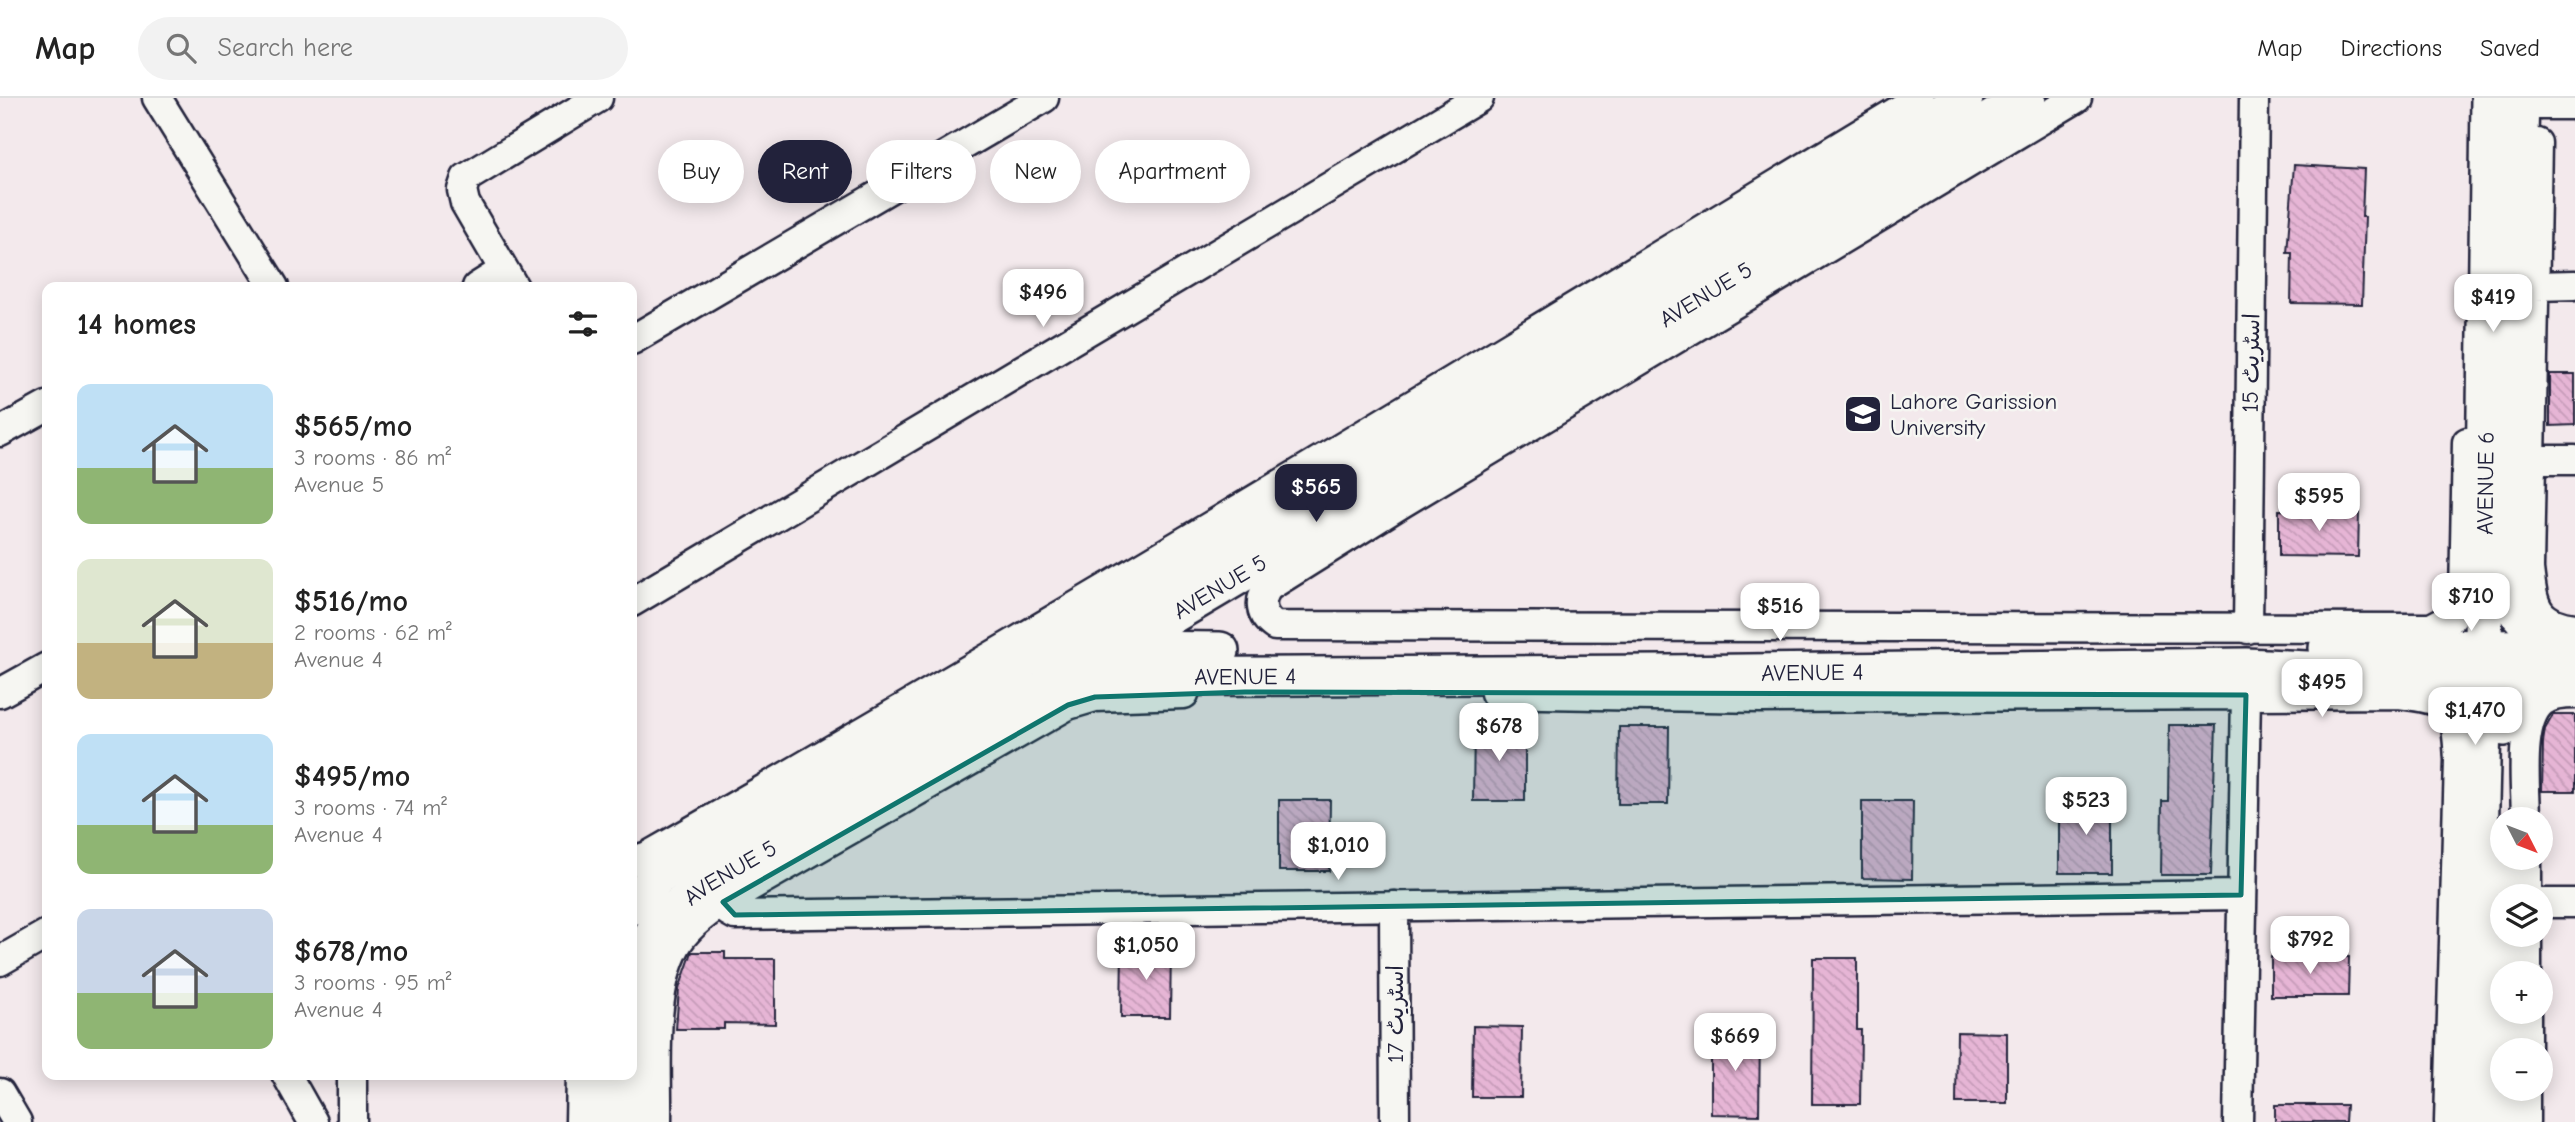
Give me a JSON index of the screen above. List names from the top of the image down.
{
  "streets": {
    "main road": ["AVENUE 5", "AVENUE 6", "AVENUE 4"],
    "street": ["اسٹریٹ 15", "اسٹریٹ 17"]
  },
  "crossings": [
    ["AVENUE 5", "AVENUE 4"],
    ["AVENUE 6", "AVENUE 4"]
  ],
  "places": {
    "school or university": ["Lahore Garission University"]
  },
  "north": "bottom right",
  "page": {
    "header": "Map",
    "search": "Search here",
    "nav": ["Map", "Directions", "Saved"],
    "chip": [
      "Buy",
      "Rent",
      "Filters",
      "New",
      "Apartment"
    ],
    "price": [
      "$496",
      "$419",
      "$565",
      "$595",
      "$710",
      "$516",
      "$495",
      "$1,470",
      "$678",
      "$523",
      "$1,010",
      "$792",
      "$1,050",
      "$669"
    ],
    "heading": "14 homes",
    "list": [
      {
        "name": "$565/mo",
        "note": "3 rooms · 86 m² · Avenue 5"
      },
      {
        "name": "$516/mo",
        "note": "2 rooms · 62 m² · Avenue 4"
      },
      {
        "name": "$495/mo",
        "note": "3 rooms · 74 m² · Avenue 4"
      },
      {
        "name": "$678/mo",
        "note": "3 rooms · 95 m² · Avenue 4"
      }
    ],
    "map_buttons": ["+", "−"]
  }
}
